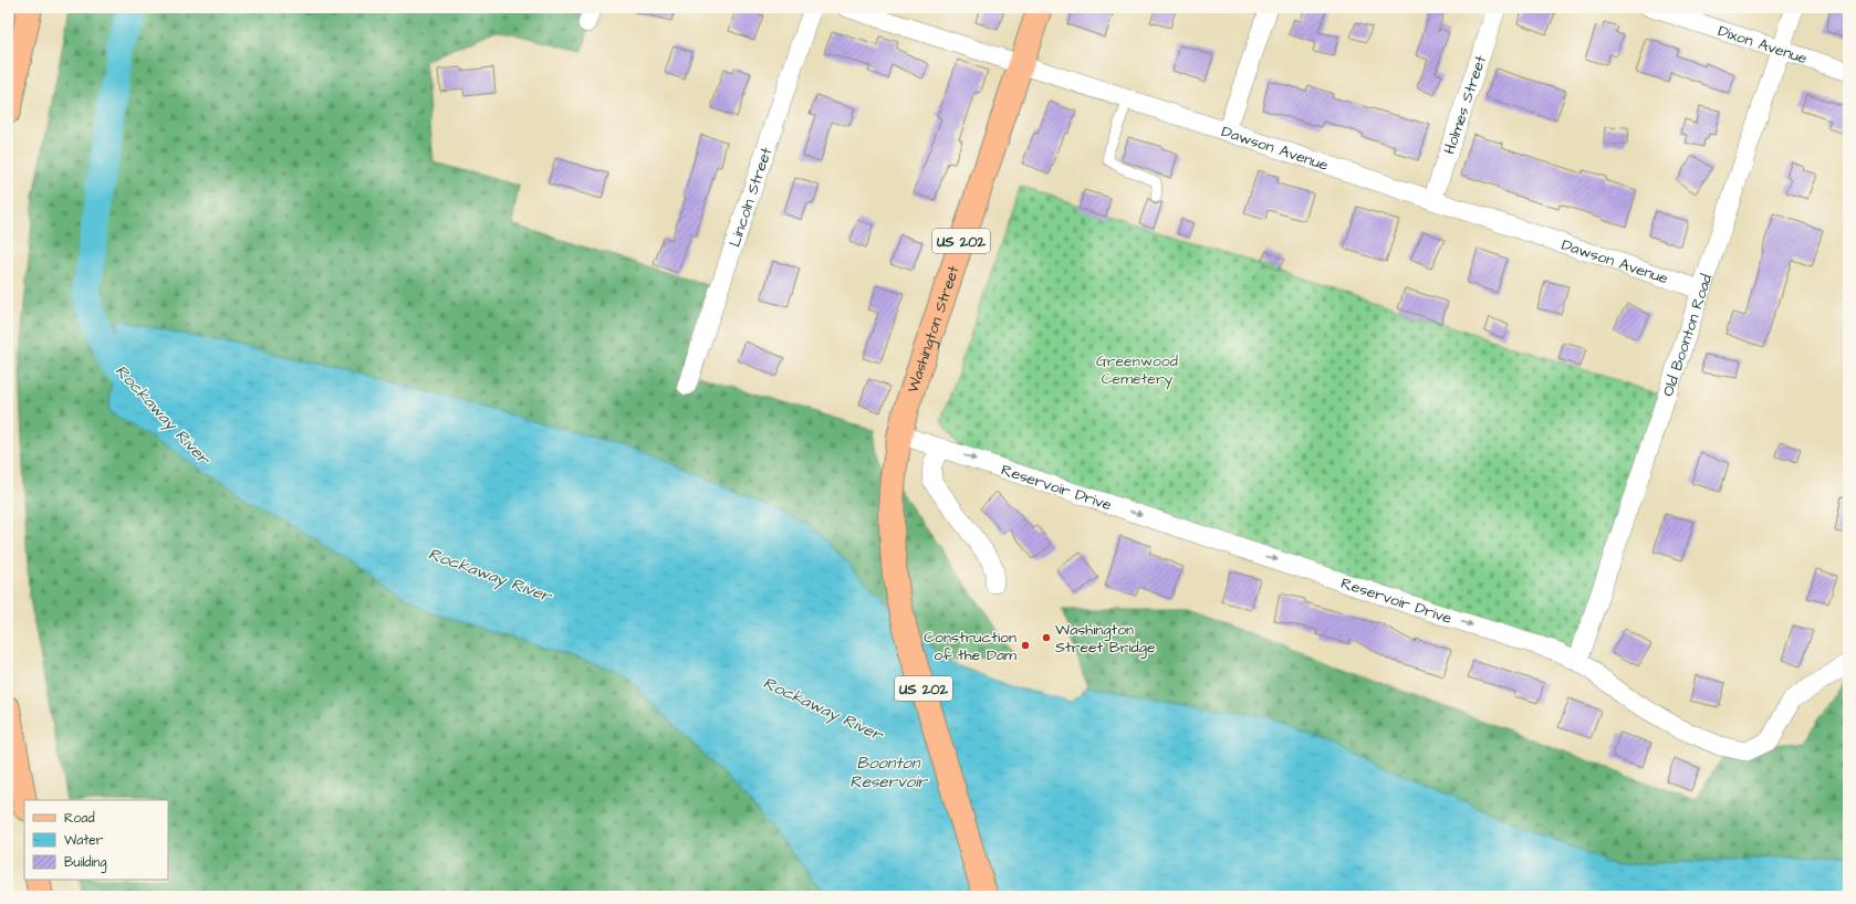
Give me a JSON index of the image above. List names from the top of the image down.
{
  "streets": {
    "main road": ["US 202", "Washington Street"],
    "street": [
      "Dixon Avenue",
      "Holmes Street",
      "Dawson Avenue",
      "Lincoln Street",
      "Old Boonton Road",
      "Reservoir Drive"
    ]
  },
  "crossings": [
    ["Dixon Avenue", "Old Boonton Road"],
    ["Holmes Street", "Dawson Avenue"],
    ["Dawson Avenue", "Washington Street"],
    ["Dawson Avenue", "Old Boonton Road"],
    ["Washington Street", "Reservoir Drive"],
    ["Old Boonton Road", "Reservoir Drive"]
  ],
  "one_way": ["Reservoir Drive"],
  "water": ["Rockaway River", "Boonton Reservoir"],
  "parks": ["Greenwood Cemetery"],
  "places": ["Washington Street Bridge", "Construction of the Dam"],
  "legend": ["Road", "Water", "Building"]
}
